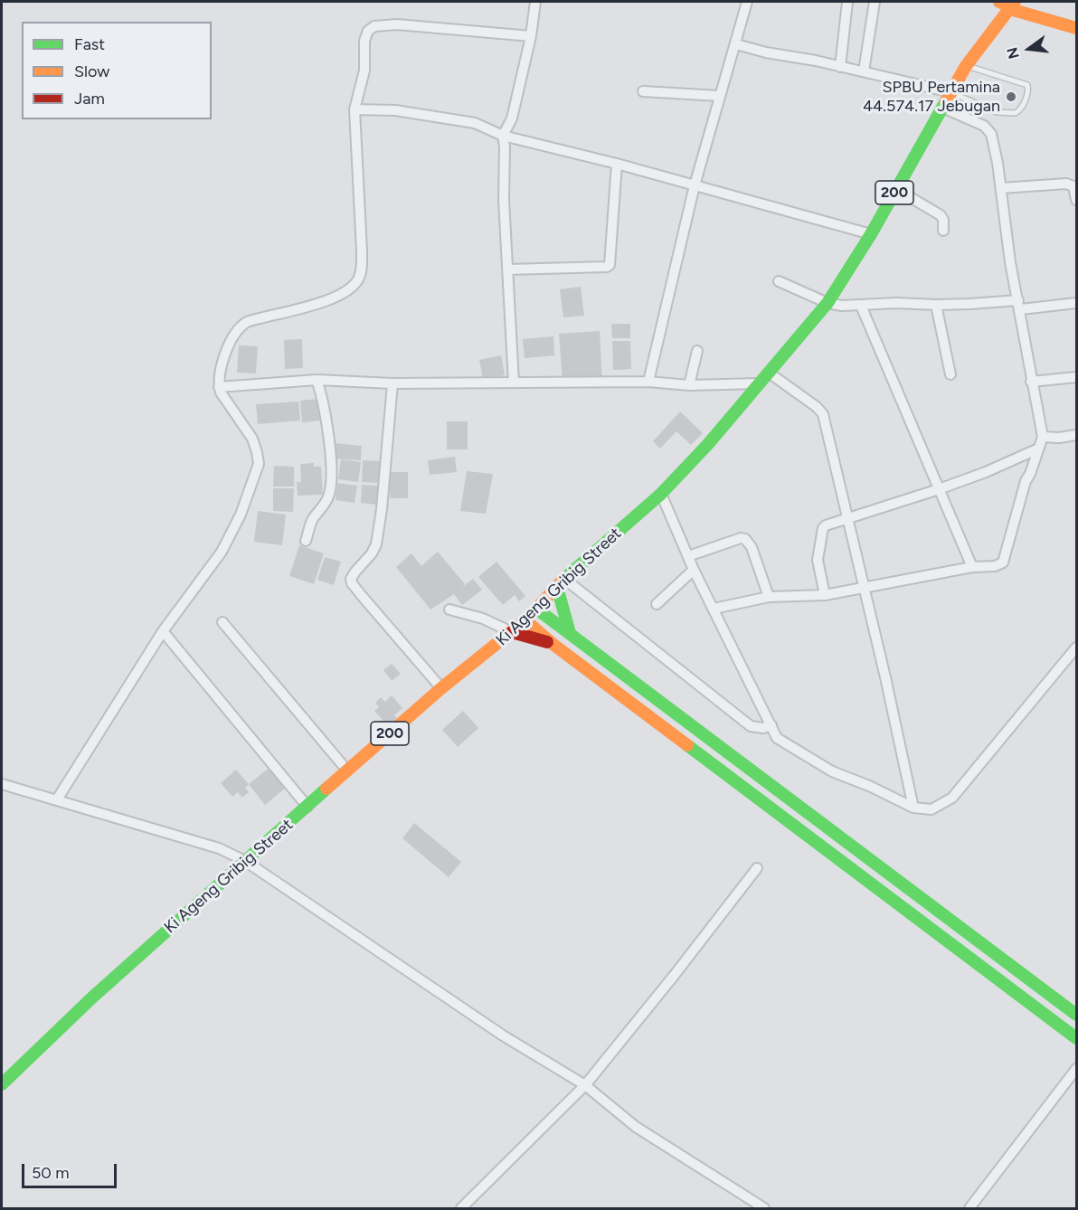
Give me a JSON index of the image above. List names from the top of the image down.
{
  "streets": {
    "main road": ["200", "Ki Ageng Gribig Street"]
  },
  "places": ["SPBU Pertamina 44.574.17 Jebugan"],
  "legend": ["Fast", "Slow", "Jam"],
  "scale_bar": "50 m",
  "north": "left"
}
